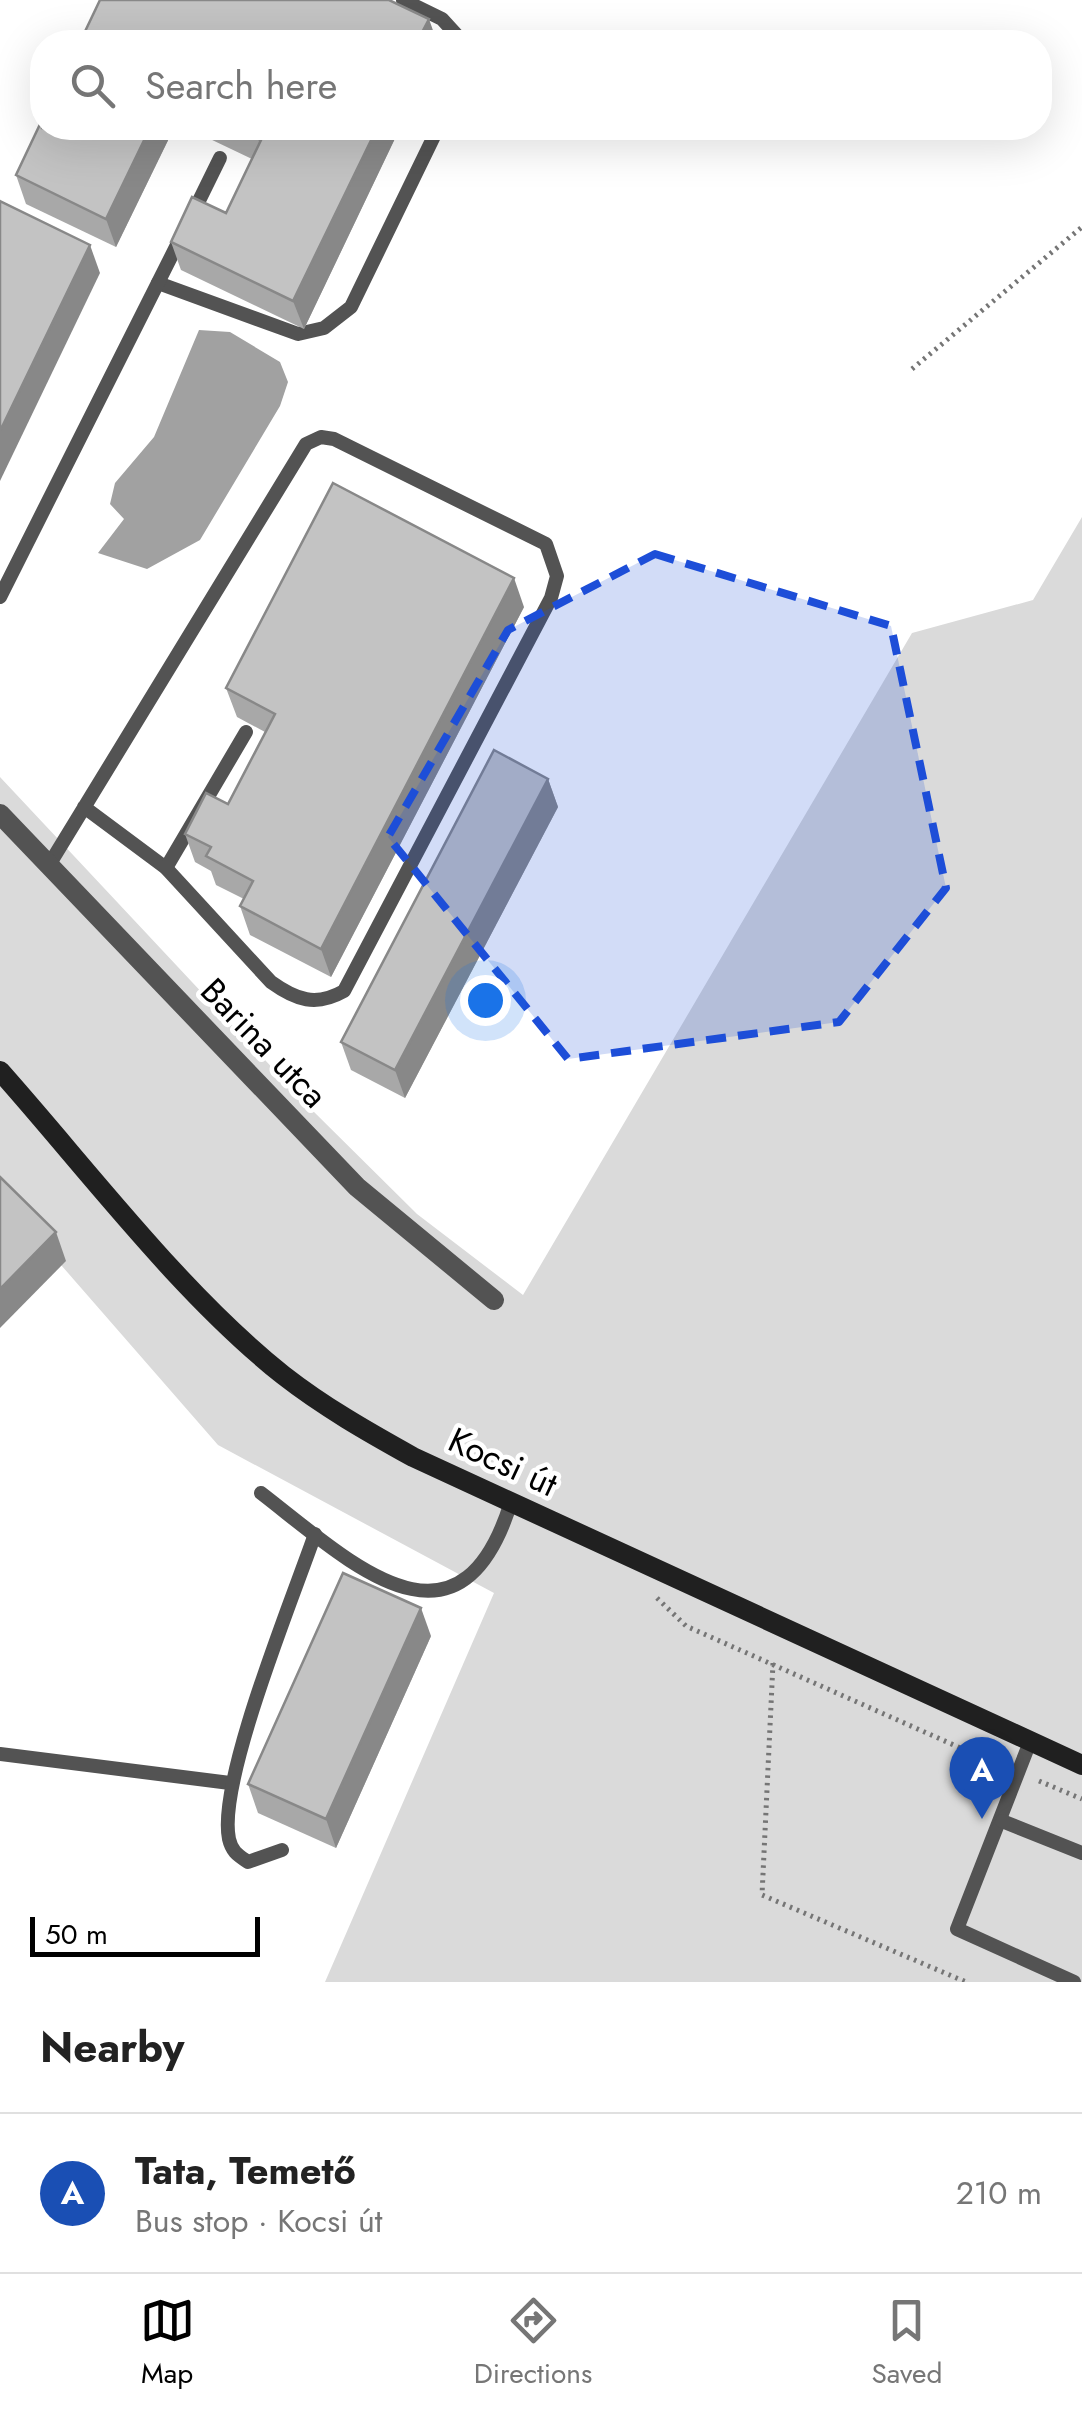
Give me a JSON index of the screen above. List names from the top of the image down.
{
  "streets": {
    "main road": ["Kocsi út"],
    "street": ["Barina utca"]
  },
  "scale_bar": "50 m",
  "page": {
    "search": "Search here",
    "pins": "A",
    "scale": "50 m",
    "heading": "Nearby",
    "list": [
      {
        "mark": "A",
        "name": "Tata, Temető",
        "note": "Bus stop · Kocsi út",
        "value": "210 m"
      }
    ],
    "nav": ["Map", "Directions", "Saved"]
  }
}
